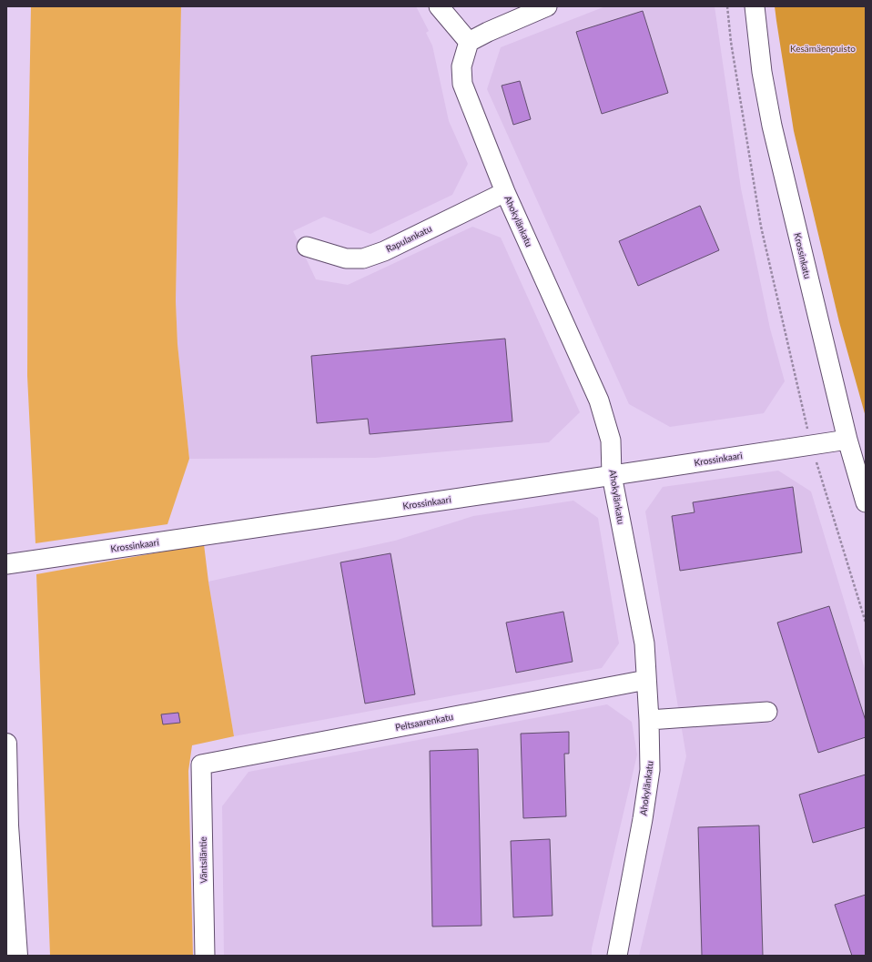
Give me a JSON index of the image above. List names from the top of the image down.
{
  "streets": {
    "street": [
      "Ahokylänkatu",
      "Rapulankatu",
      "Krossinkatu",
      "Krossinkaari",
      "Peltsaarenkatu",
      "Väntsiläntie"
    ]
  },
  "crossings": [
    ["Ahokylänkatu", "Rapulankatu"],
    ["Ahokylänkatu", "Krossinkaari"],
    ["Ahokylänkatu", "Peltsaarenkatu"],
    ["Krossinkatu", "Krossinkaari"],
    ["Peltsaarenkatu", "Väntsiläntie"]
  ],
  "parks": ["Kesämäenpuisto"]
}
